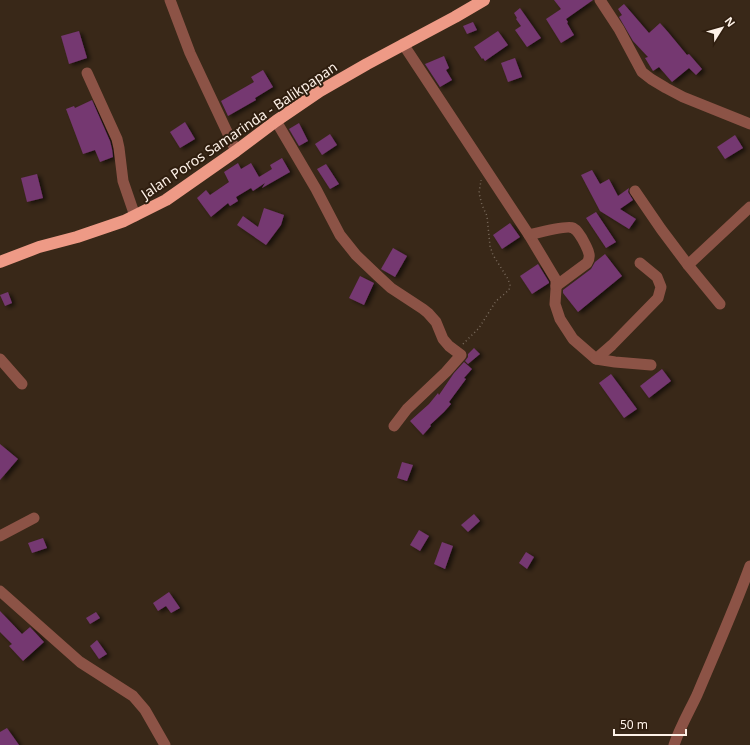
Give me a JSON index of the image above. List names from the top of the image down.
{
  "streets": {
    "highway": ["Jalan Poros Samarinda - Balikpapan"]
  },
  "scale_bar": "50 m",
  "north": "top right"
}
